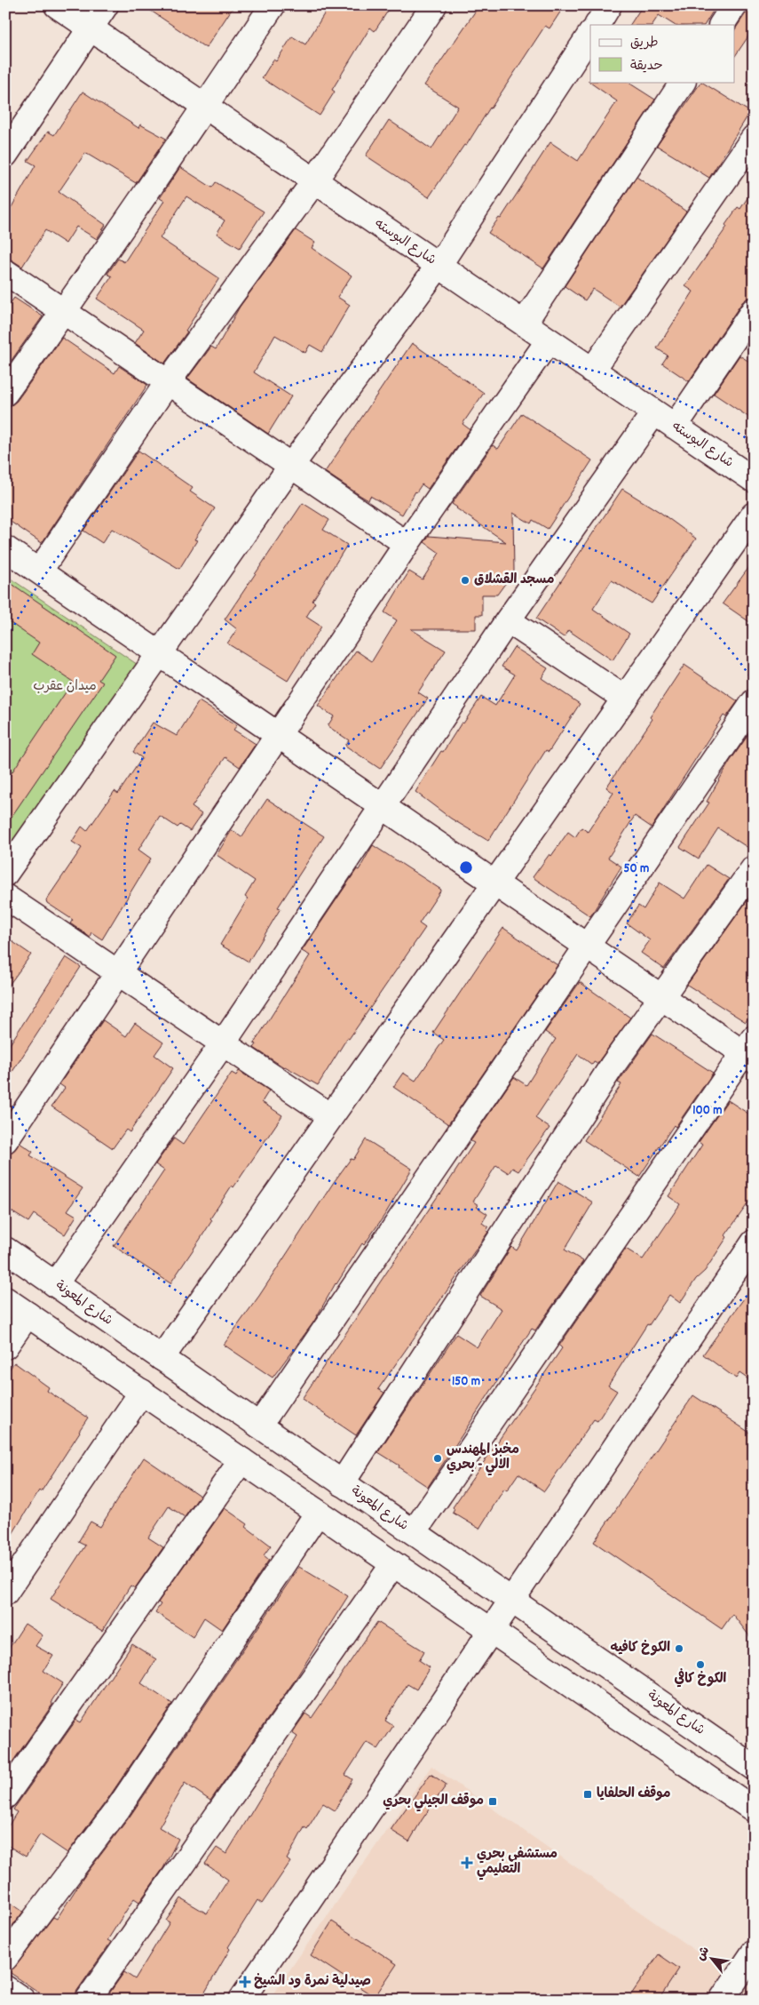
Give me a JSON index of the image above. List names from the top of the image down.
{
  "streets": {
    "main road": ["شارع البوسته", "شارع المعونة"]
  },
  "parks": ["ميدان عقرب"],
  "places": {
    "other": [
      "مسجد القشلاق",
      "مخبز المهندس الالي - بحري",
      "الكوخ كافيه",
      "الكوخ كافي"
    ],
    "transit": ["موقف الحلفايا", "موقف الجيلي بحري"],
    "health": ["مستشفى بحري التعليمي", "صيدلية نمرة ود الشيخ"]
  },
  "legend": ["طريق", "حديقة"],
  "north": "top left",
  "rings": ["50 m", "100 m", "150 m"]
}
